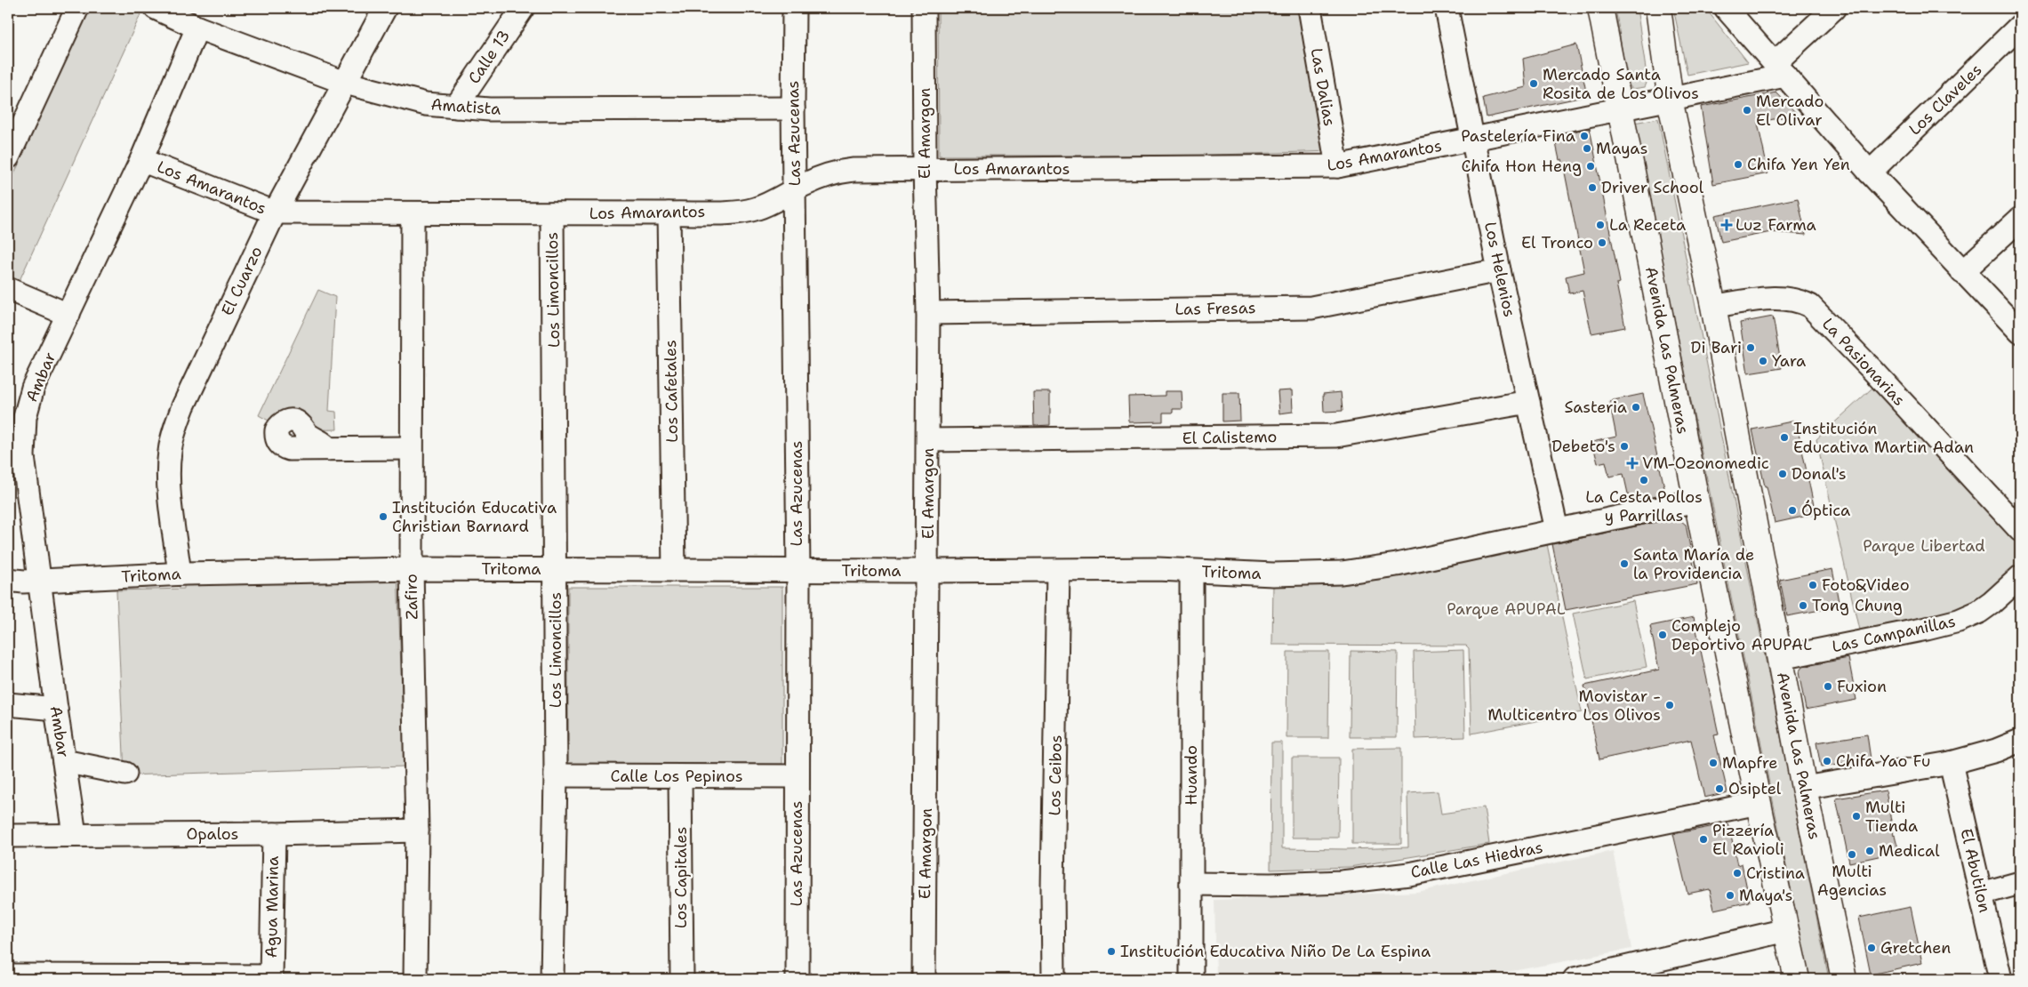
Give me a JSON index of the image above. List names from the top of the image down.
{
  "streets": {
    "main road": ["Avenida Las Palmeras"],
    "street": [
      "Calle 13",
      "Las Dalias",
      "Los Claveles",
      "Amatista",
      "Las Azucenas",
      "El Amargon",
      "Los Amarantos",
      "Los Helenios",
      "El Cuarzo",
      "Los Limoncillos",
      "Las Fresas",
      "La Pasionarias",
      "Ambar",
      "Los Cafetales",
      "El Calistemo",
      "Tritoma",
      "Zafiro",
      "Las Campanillas",
      "Los Ceibos",
      "Huando",
      "Calle Los Pepinos",
      "Opalos",
      "Calle Las Hiedras",
      "El Abutilon",
      "Los Capitales",
      "Agua Marina"
    ]
  },
  "crossings": [
    ["Calle 13", "Amatista"],
    ["Las Dalias", "Los Amarantos"],
    ["Amatista", "Las Azucenas"],
    ["Amatista", "El Cuarzo"],
    ["Amatista", "Ambar"],
    ["Las Azucenas", "Los Amarantos"],
    ["Las Azucenas", "Tritoma"],
    ["Las Azucenas", "Calle Los Pepinos"],
    ["El Amargon", "Los Amarantos"],
    ["El Amargon", "Las Fresas"],
    ["El Amargon", "El Calistemo"],
    ["El Amargon", "Tritoma"],
    ["Los Amarantos", "Los Helenios"],
    ["Los Amarantos", "El Cuarzo"],
    ["Los Amarantos", "Los Limoncillos"],
    ["Los Amarantos", "Avenida Las Palmeras"],
    ["Los Amarantos", "Ambar"],
    ["Los Amarantos", "Los Cafetales"],
    ["Los Amarantos", "Zafiro"],
    ["Los Helenios", "Las Fresas"],
    ["Los Helenios", "El Calistemo"],
    ["Los Helenios", "Tritoma"],
    ["El Cuarzo", "Tritoma"],
    ["Los Limoncillos", "Tritoma"],
    ["Los Limoncillos", "Calle Los Pepinos"],
    ["Avenida Las Palmeras", "La Pasionarias"],
    ["Avenida Las Palmeras", "Tritoma"],
    ["Avenida Las Palmeras", "Las Campanillas"],
    ["Avenida Las Palmeras", "Calle Las Hiedras"],
    ["Ambar", "Tritoma"],
    ["Ambar", "Opalos"],
    ["Los Cafetales", "Tritoma"],
    ["Tritoma", "Zafiro"],
    ["Tritoma", "Los Ceibos"],
    ["Tritoma", "Huando"],
    ["Zafiro", "Opalos"],
    ["Huando", "Calle Las Hiedras"],
    ["Calle Los Pepinos", "Los Capitales"],
    ["Opalos", "Agua Marina"]
  ],
  "parks": ["Parque Libertad", "Parque APUPAL"],
  "places": {
    "other": [
      "Mercado Santa Rosita de Los Olivos",
      "Mercado El Olivar",
      "Pastelería Fina",
      "Mayas",
      "Chifa Yen Yen",
      "Chifa Hon Heng",
      "Driver School",
      "La Receta",
      "El Tronco",
      "Di Bari",
      "Yara",
      "Sasteria",
      "Institución Educativa Martin Adan",
      "Debeto's",
      "Donal's",
      "La Cesta Pollos y Parrillas",
      "Óptica",
      "Institución Educativa Christian Barnard",
      "Santa María de la Providencia",
      "Foto&Video",
      "Tong Chung",
      "Complejo Deportivo APUPAL",
      "Fuxion",
      "Movistar - Multicentro Los Olivos",
      "Chifa Yao Fu",
      "Mapfre",
      "Osiptel",
      "Multi Tienda",
      "Pizzería El Ravioli",
      "Medical",
      "Multi Agencias",
      "Cristina",
      "Maya's",
      "Gretchen",
      "Institución Educativa Niño De La Espina"
    ],
    "health": ["Luz Farma", "VM-Ozonomedic"]
  }
}
